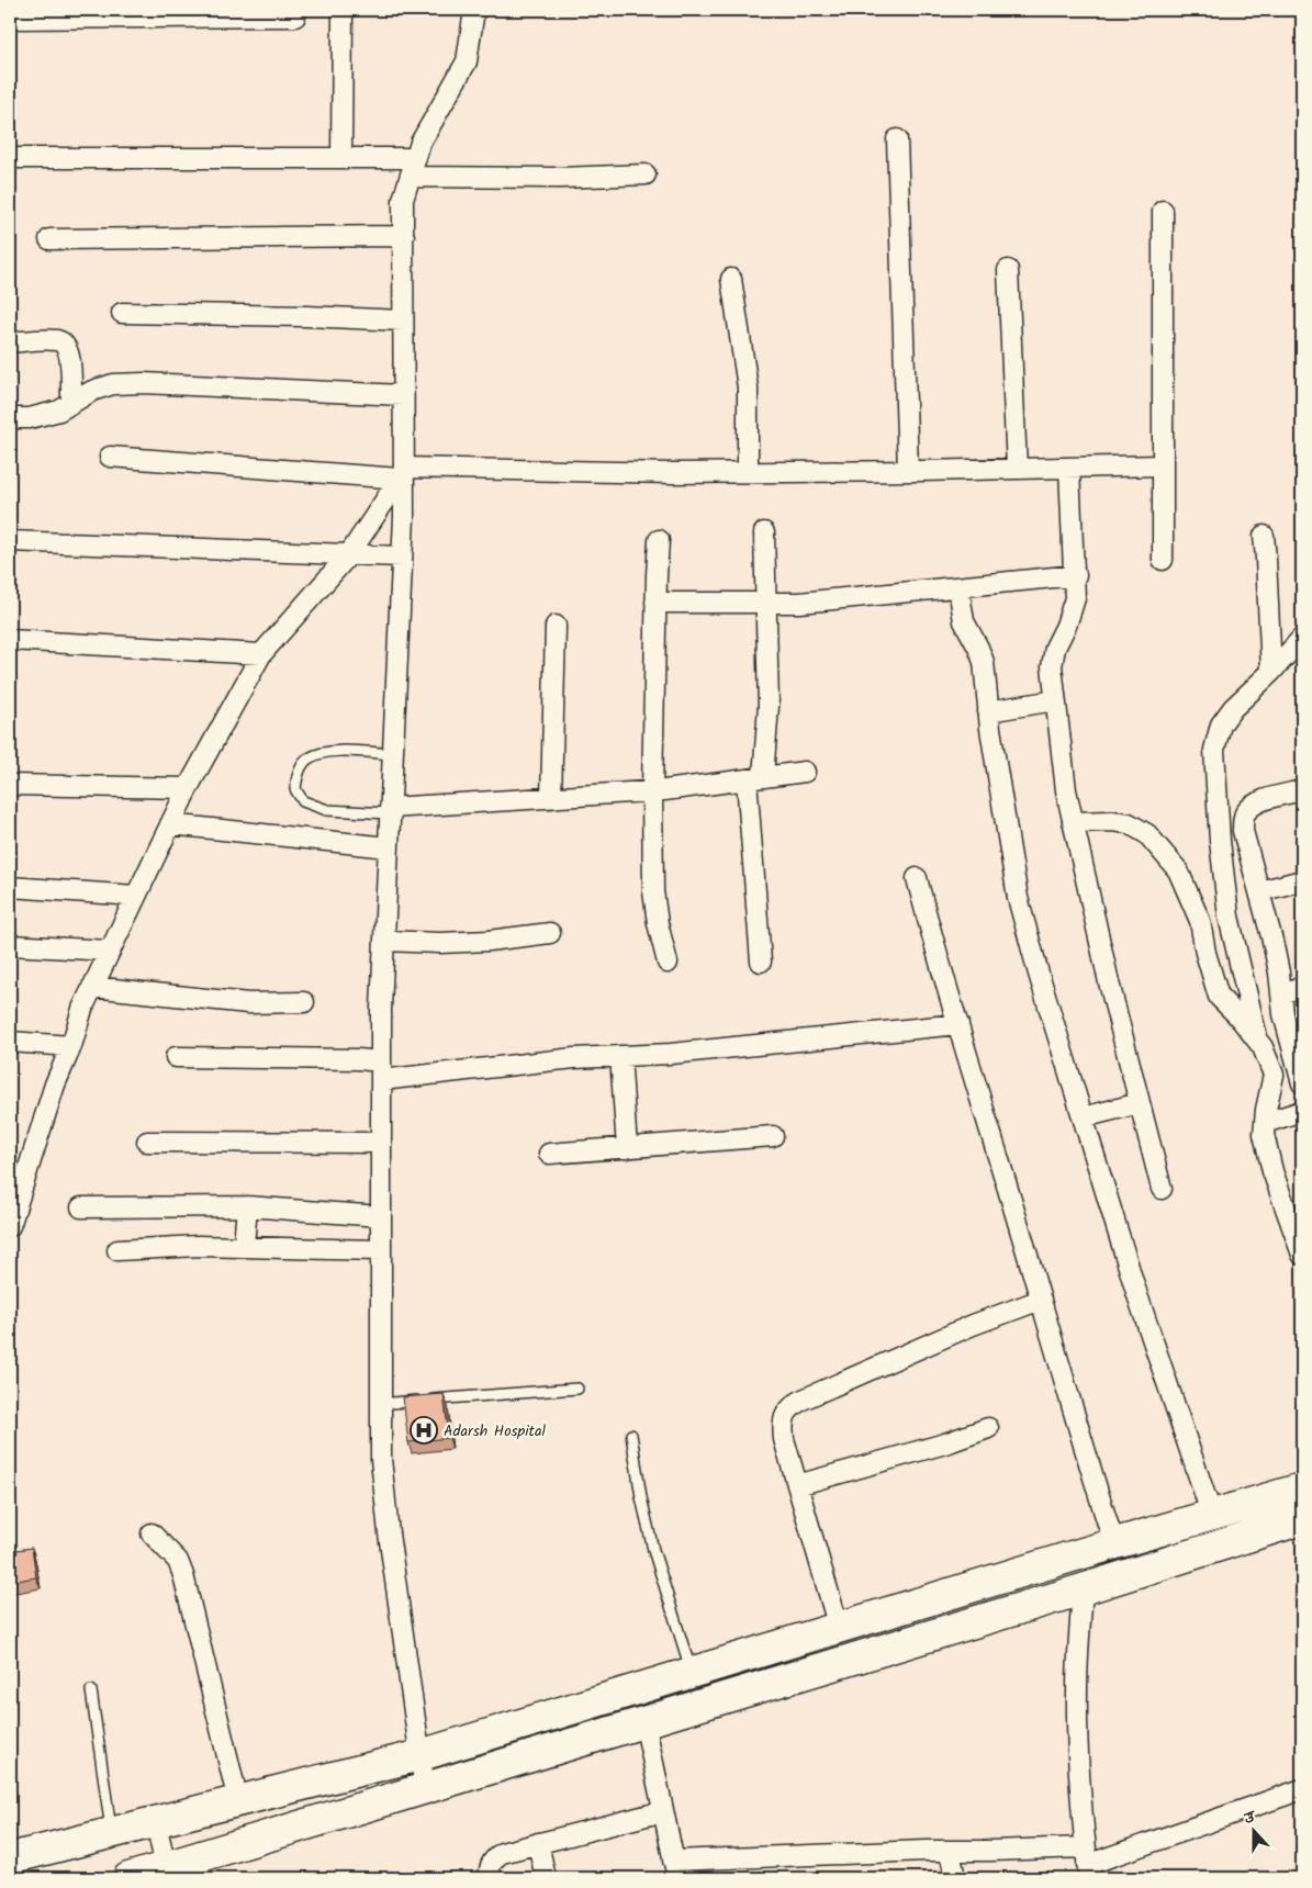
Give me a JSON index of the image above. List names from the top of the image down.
{
  "places": {
    "hospital": ["Adarsh Hospital"]
  },
  "north": "top"
}
